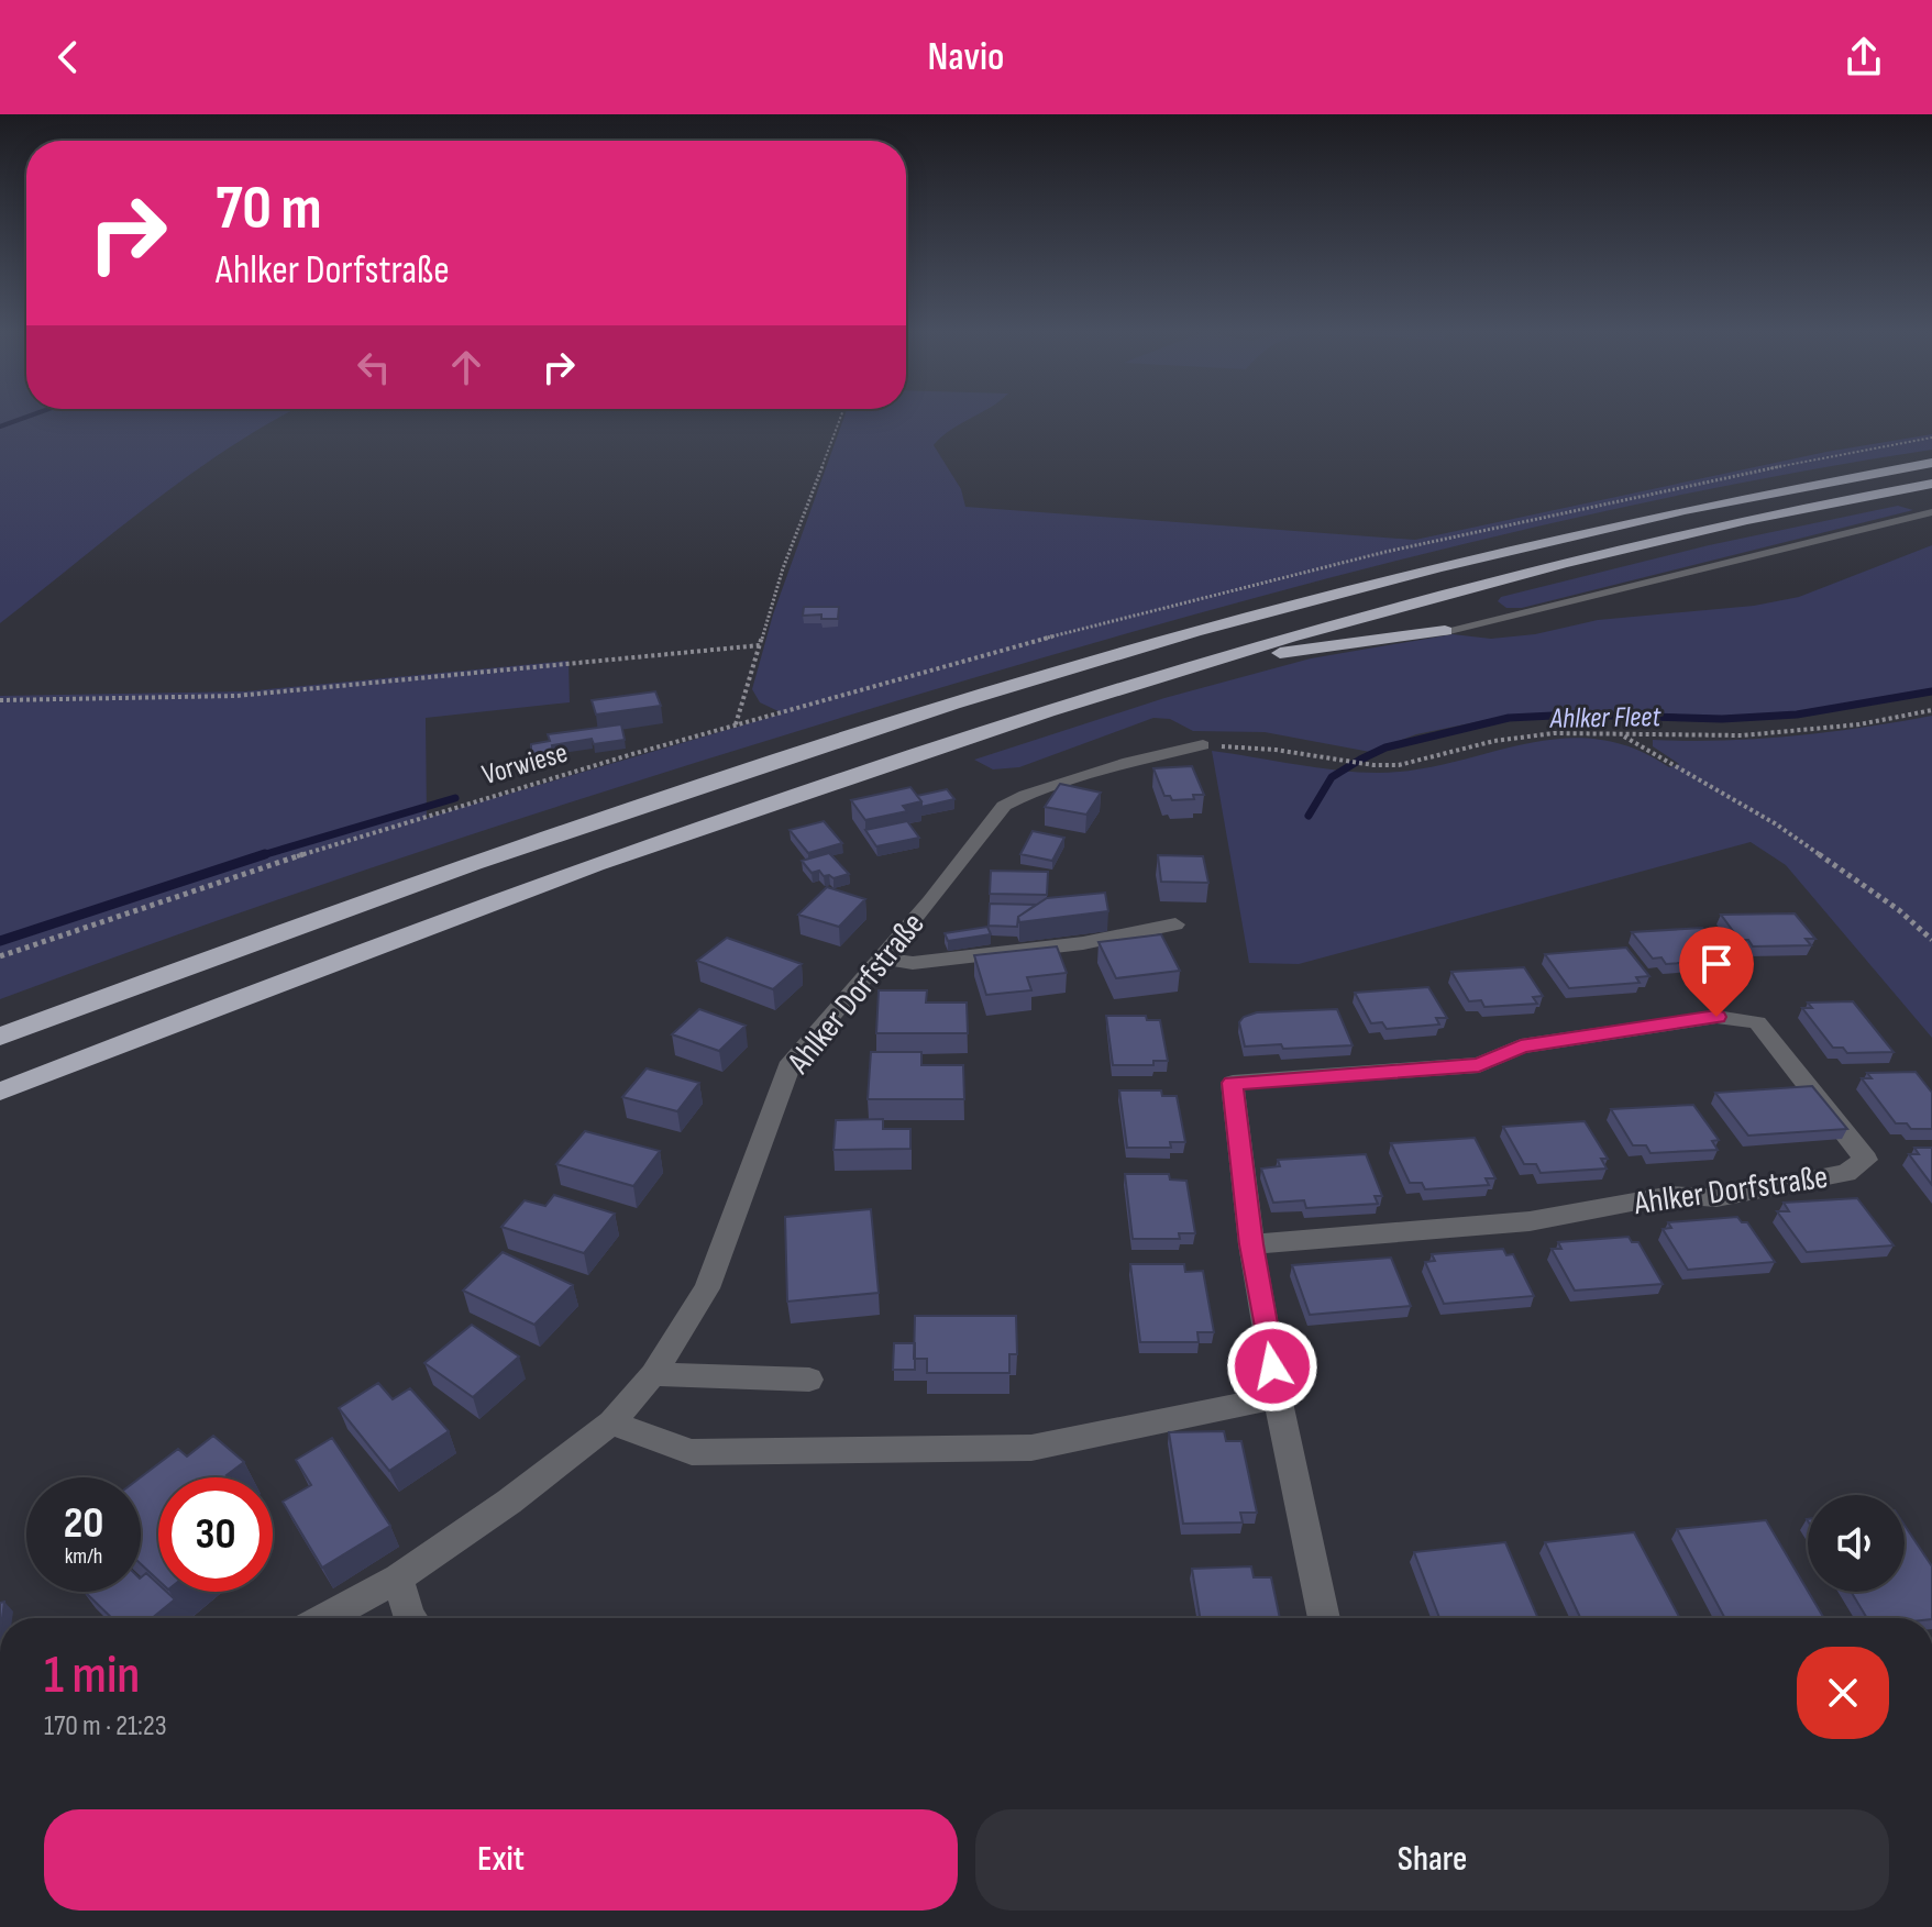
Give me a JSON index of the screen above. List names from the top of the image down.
{
  "streets": {
    "street": ["Ahlker Dorfstraße"],
    "path": ["Vorwiese"]
  },
  "water": ["Ahlker Fleet"],
  "page": {
    "header": "Navio",
    "turn": ["70 m", "Ahlker Dorfstraße"],
    "speed": "20 km/h",
    "limit": "30",
    "heading": ["1 min", "170 m · 21:23"],
    "buttons": ["Exit", "Share"]
  }
}
